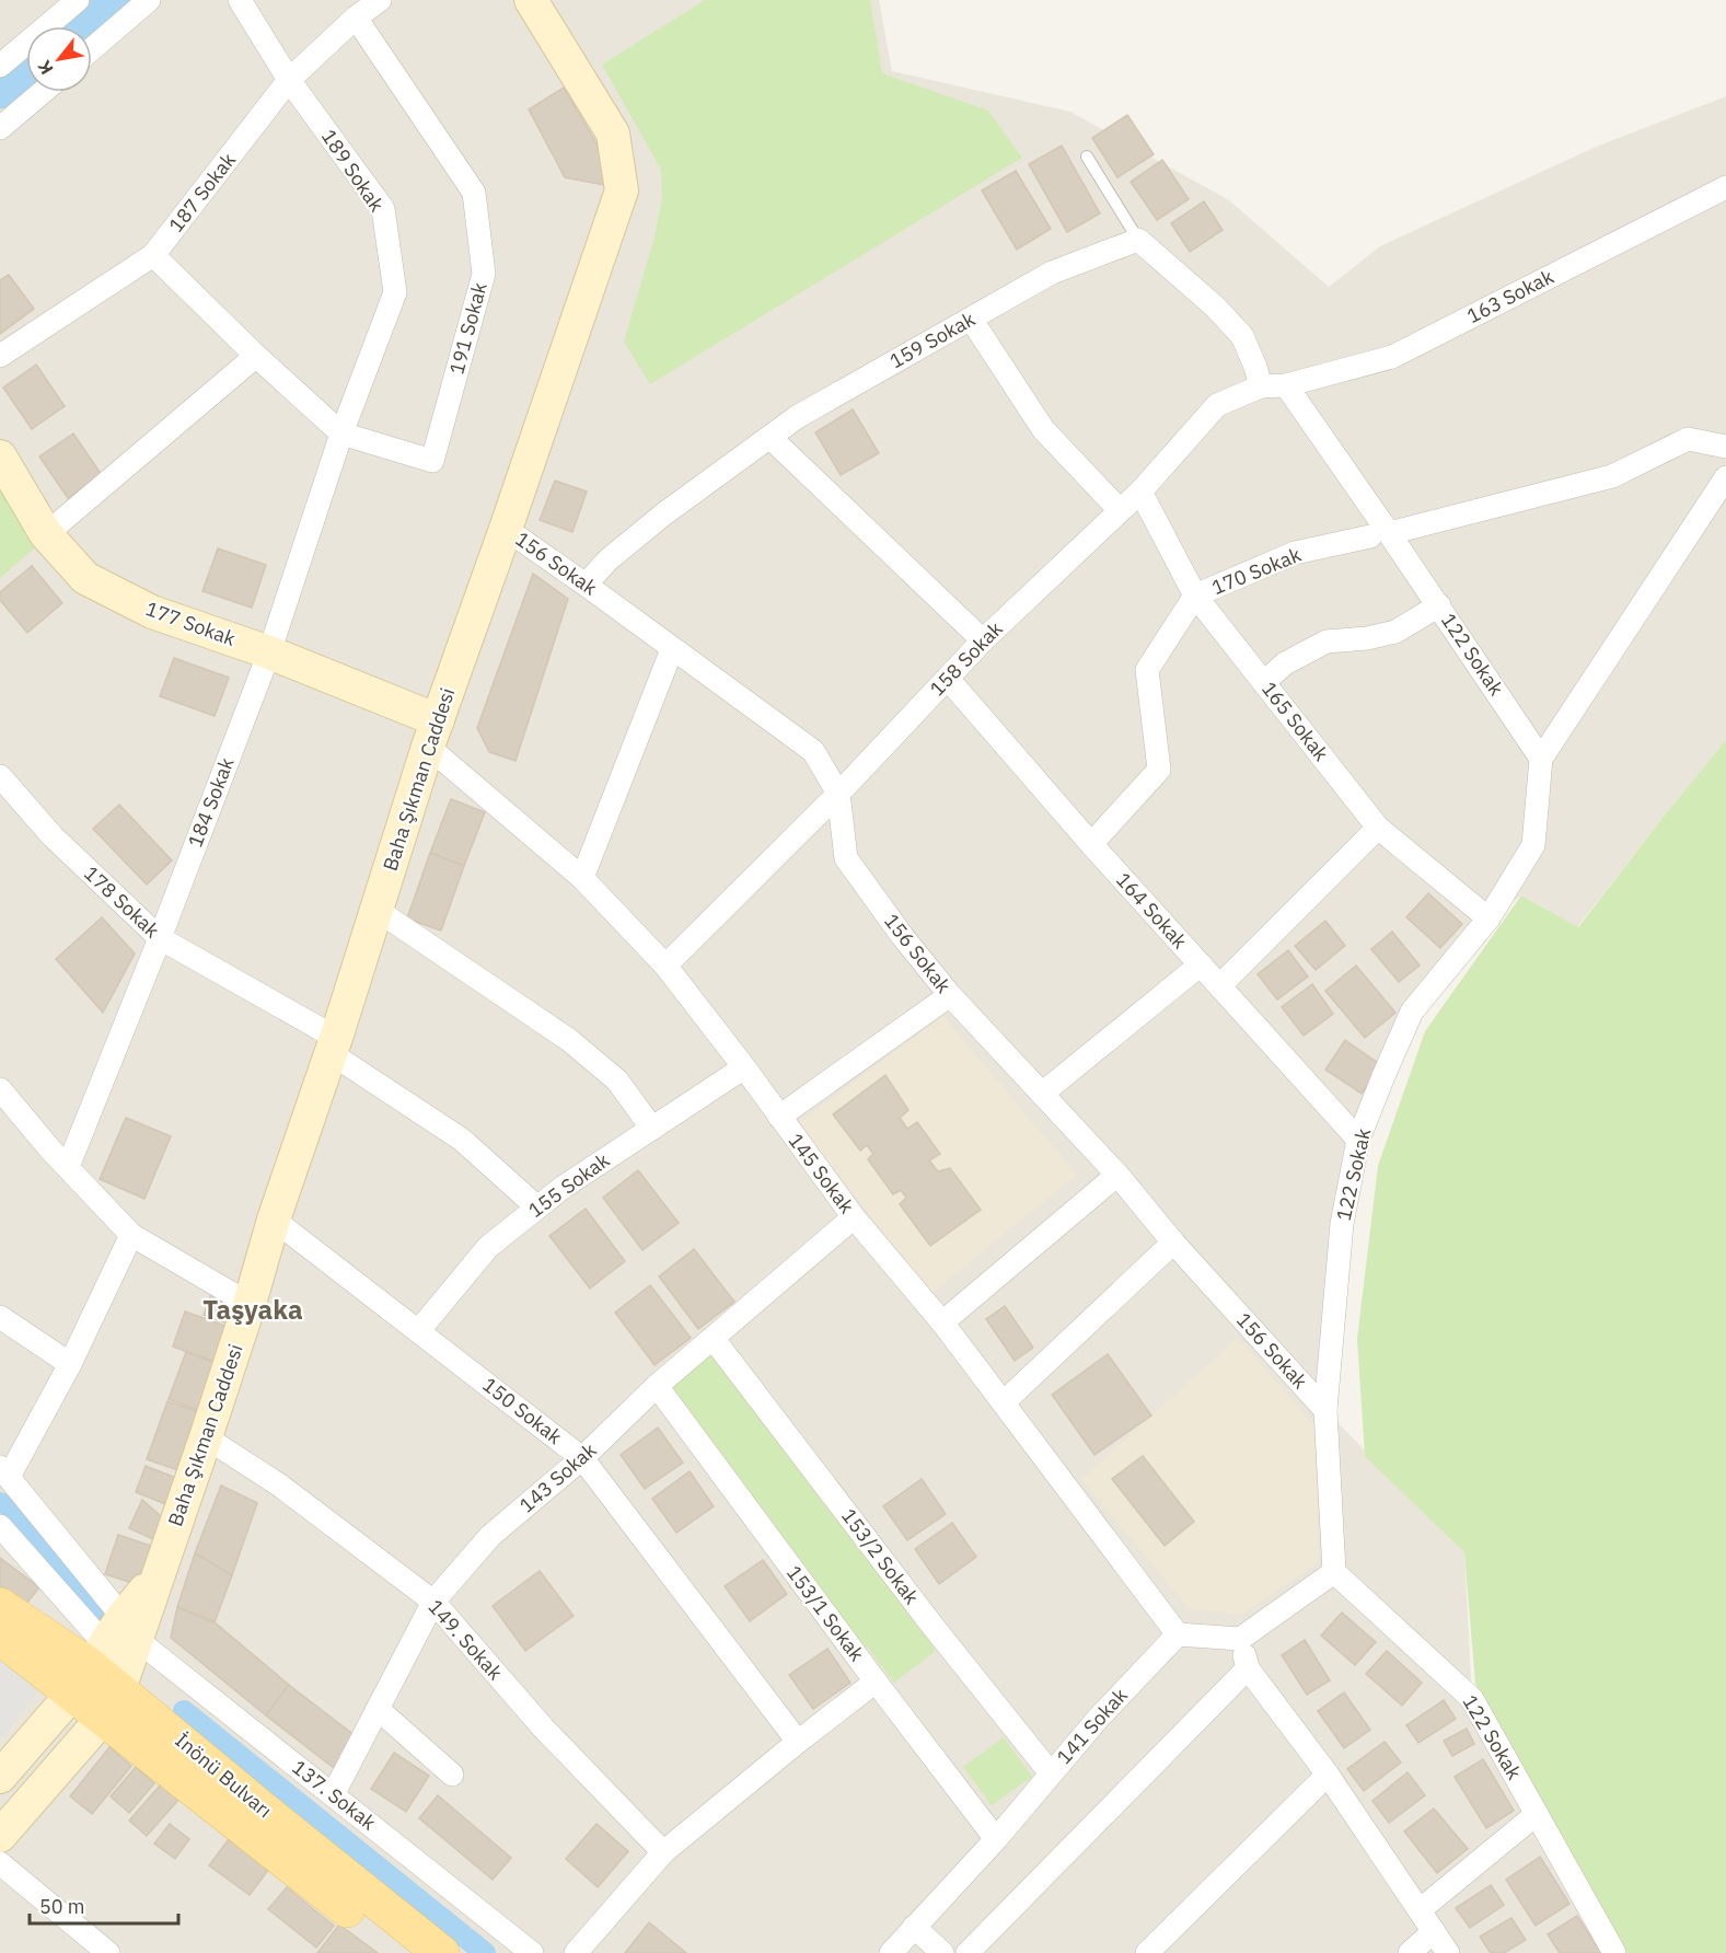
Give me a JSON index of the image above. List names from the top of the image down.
{
  "streets": {
    "main road": ["177 Sokak", "Baha Şıkman Caddesi", "İnönü Bulvarı"],
    "street": [
      "189 Sokak",
      "187 Sokak",
      "163 Sokak",
      "191 Sokak",
      "159 Sokak",
      "156 Sokak",
      "170 Sokak",
      "122 Sokak",
      "158 Sokak",
      "165 Sokak",
      "184 Sokak",
      "178 Sokak",
      "164 Sokak",
      "145 Sokak",
      "155 Sokak",
      "150 Sokak",
      "143 Sokak",
      "153/2 Sokak",
      "153/1 Sokak",
      "149. Sokak",
      "141 Sokak",
      "137. Sokak"
    ]
  },
  "crossings": [
    ["189 Sokak", "187 Sokak"],
    ["189 Sokak", "191 Sokak"],
    ["189 Sokak", "184 Sokak"],
    ["187 Sokak", "191 Sokak"],
    ["163 Sokak", "122 Sokak"],
    ["163 Sokak", "158 Sokak"],
    ["191 Sokak", "184 Sokak"],
    ["159 Sokak", "156 Sokak"],
    ["156 Sokak", "122 Sokak"],
    ["156 Sokak", "158 Sokak"],
    ["156 Sokak", "Baha Şıkman Caddesi"],
    ["170 Sokak", "122 Sokak"],
    ["170 Sokak", "165 Sokak"],
    ["170 Sokak", "164 Sokak"],
    ["177 Sokak", "Baha Şıkman Caddesi"],
    ["177 Sokak", "184 Sokak"],
    ["177 Sokak", "145 Sokak"],
    ["122 Sokak", "158 Sokak"],
    ["122 Sokak", "165 Sokak"],
    ["122 Sokak", "164 Sokak"],
    ["158 Sokak", "165 Sokak"],
    ["158 Sokak", "164 Sokak"],
    ["158 Sokak", "145 Sokak"],
    ["Baha Şıkman Caddesi", "178 Sokak"],
    ["Baha Şıkman Caddesi", "145 Sokak"],
    ["Baha Şıkman Caddesi", "150 Sokak"],
    ["Baha Şıkman Caddesi", "149. Sokak"],
    ["Baha Şıkman Caddesi", "İnönü Bulvarı"],
    ["Baha Şıkman Caddesi", "137. Sokak"],
    ["184 Sokak", "178 Sokak"],
    ["178 Sokak", "155 Sokak"],
    ["145 Sokak", "155 Sokak"],
    ["145 Sokak", "143 Sokak"],
    ["145 Sokak", "141 Sokak"],
    ["155 Sokak", "150 Sokak"],
    ["150 Sokak", "143 Sokak"],
    ["143 Sokak", "153/2 Sokak"],
    ["143 Sokak", "153/1 Sokak"],
    ["143 Sokak", "149. Sokak"],
    ["143 Sokak", "137. Sokak"],
    ["153/2 Sokak", "141 Sokak"],
    ["153/1 Sokak", "141 Sokak"],
    ["İnönü Bulvarı", "137. Sokak"]
  ],
  "districts": ["Taşyaka"],
  "scale_bar": "50 m",
  "north": "bottom left"
}
